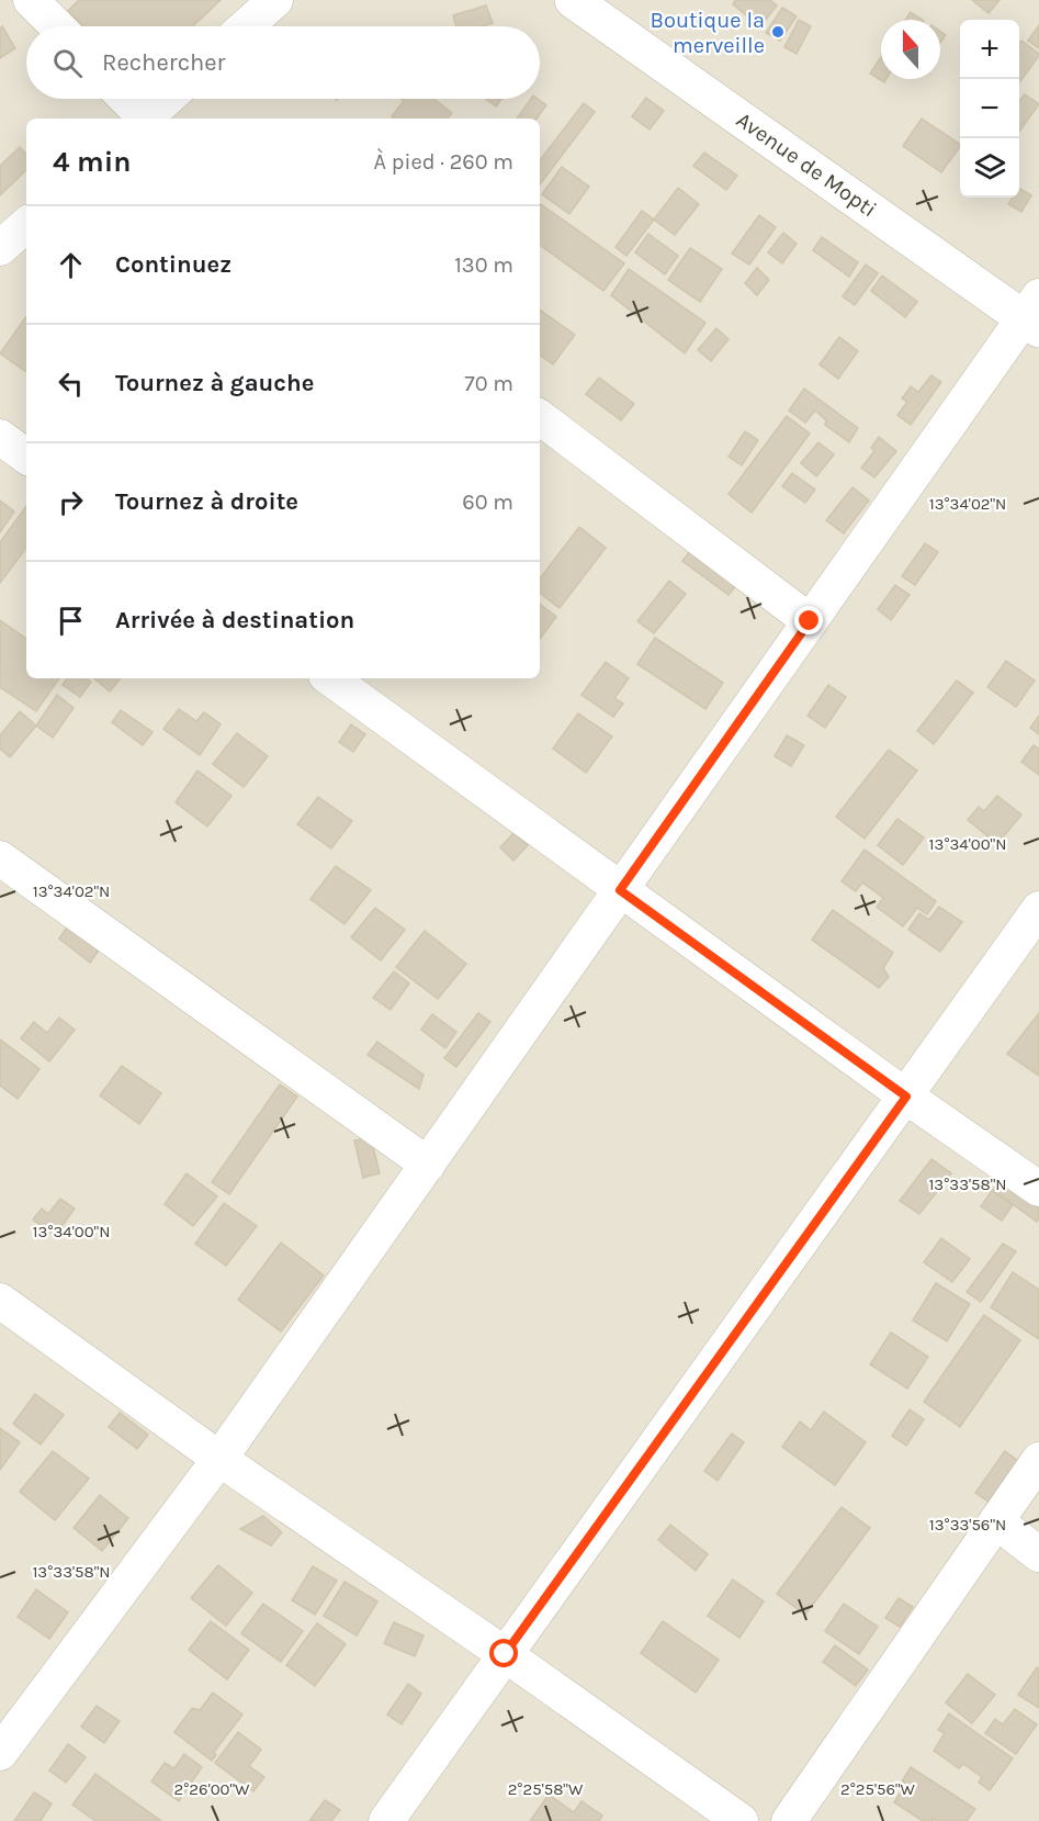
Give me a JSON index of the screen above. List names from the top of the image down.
{
  "streets": {
    "street": ["Avenue de Mopti"]
  },
  "places": ["Boutique la merveille"],
  "north": "top",
  "page": {
    "map_buttons": ["+", "−"],
    "search": "Rechercher",
    "heading": ["4 min", "À pied · 260 m"],
    "list": [
      ["Continuez", "130 m"],
      ["Tournez à gauche", "70 m"],
      ["Tournez à droite", "60 m"],
      "Arrivée à destination"
    ]
  },
  "coordinates": [
    "13°34'02\"N",
    "13°34'00\"N",
    "13°33'58\"N",
    "13°33'56\"N",
    "2°26'00\"W",
    "2°25'58\"W",
    "2°25'56\"W"
  ]
}
